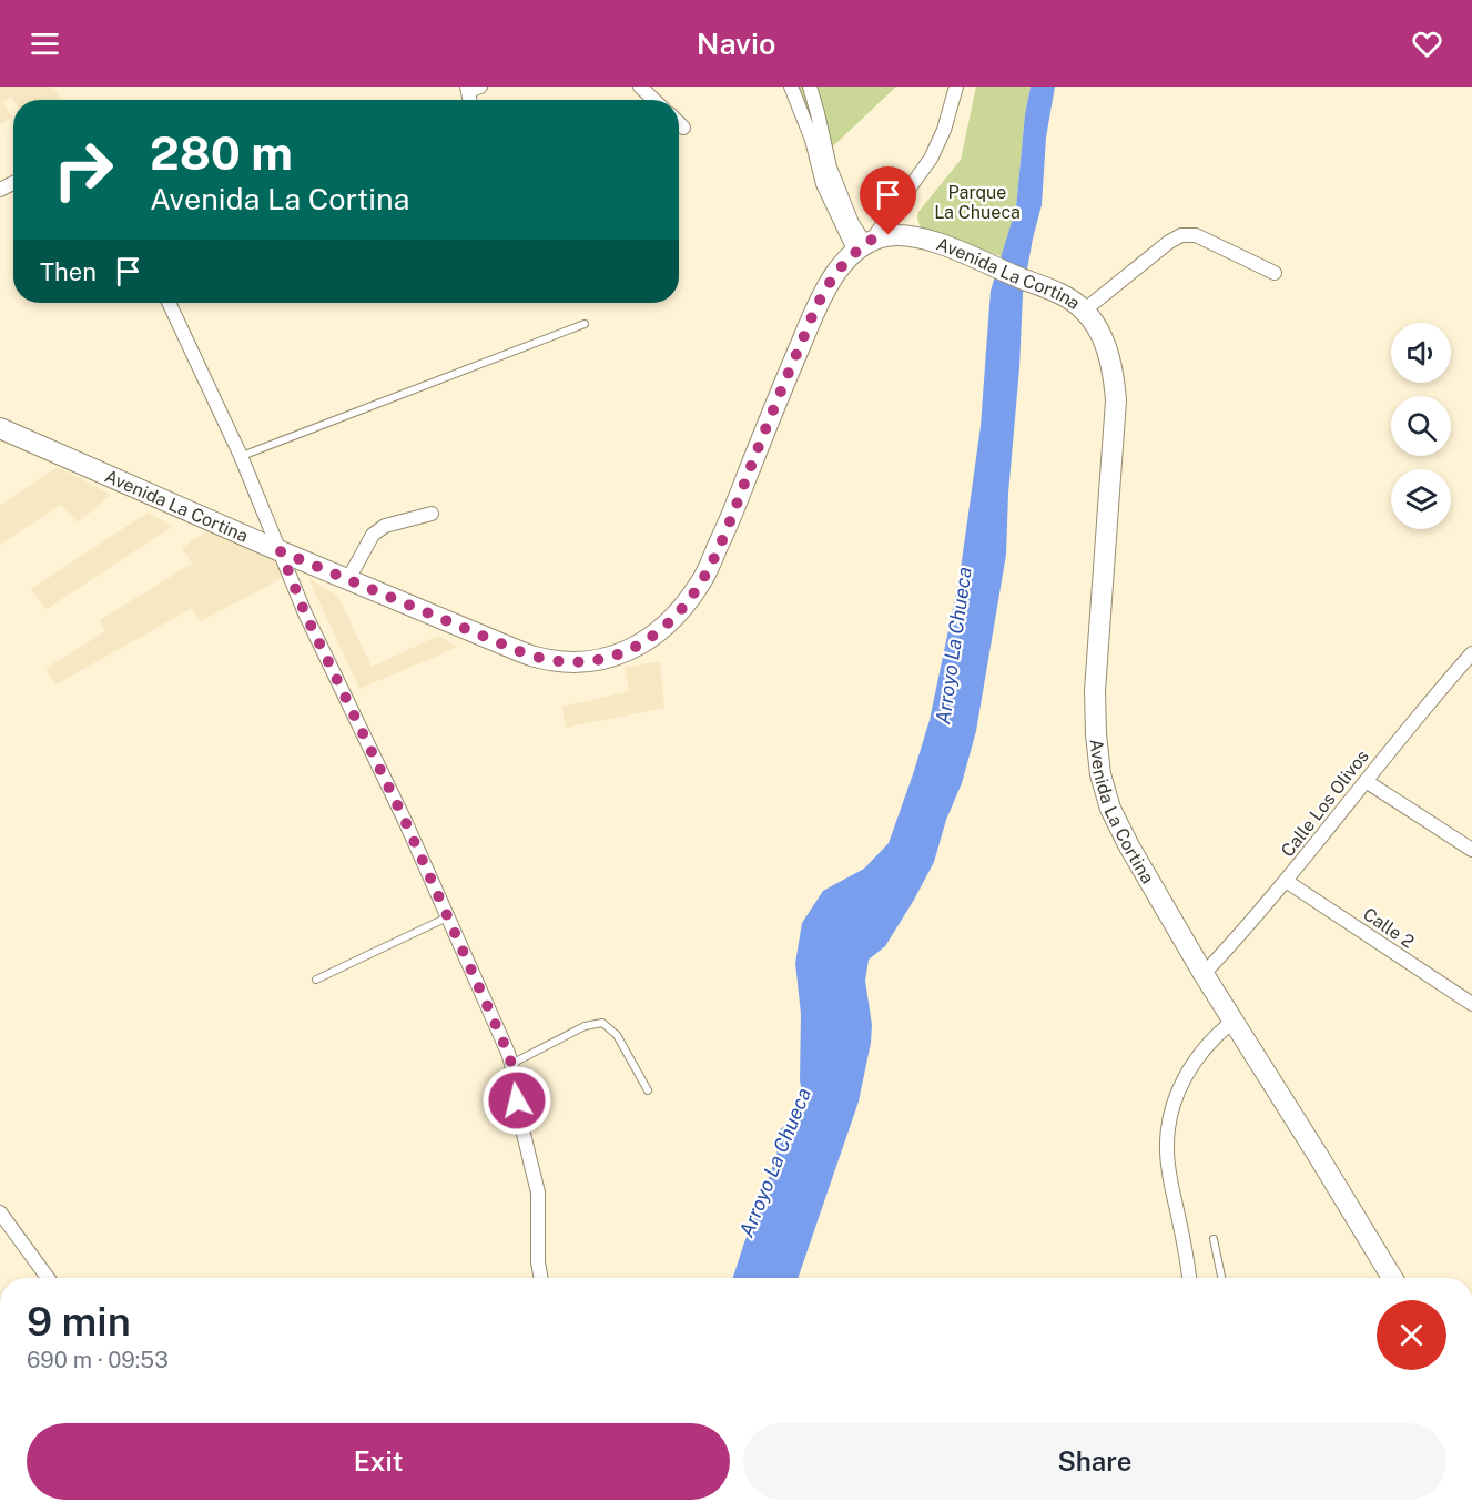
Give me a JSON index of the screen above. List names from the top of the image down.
{
  "streets": {
    "main road": ["Avenida La Cortina"],
    "street": ["Calle Los Olivos", "Calle 2"]
  },
  "crossings": [
    ["Avenida La Cortina", "Calle Los Olivos"],
    ["Calle Los Olivos", "Calle 2"]
  ],
  "water": ["Arroyo La Chueca"],
  "parks": ["Parque La Chueca"],
  "page": {
    "header": "Navio",
    "turn": ["280 m", "Avenida La Cortina"],
    "then": "Then",
    "heading": ["9 min", "690 m · 09:53"],
    "buttons": ["Exit", "Share"]
  }
}
